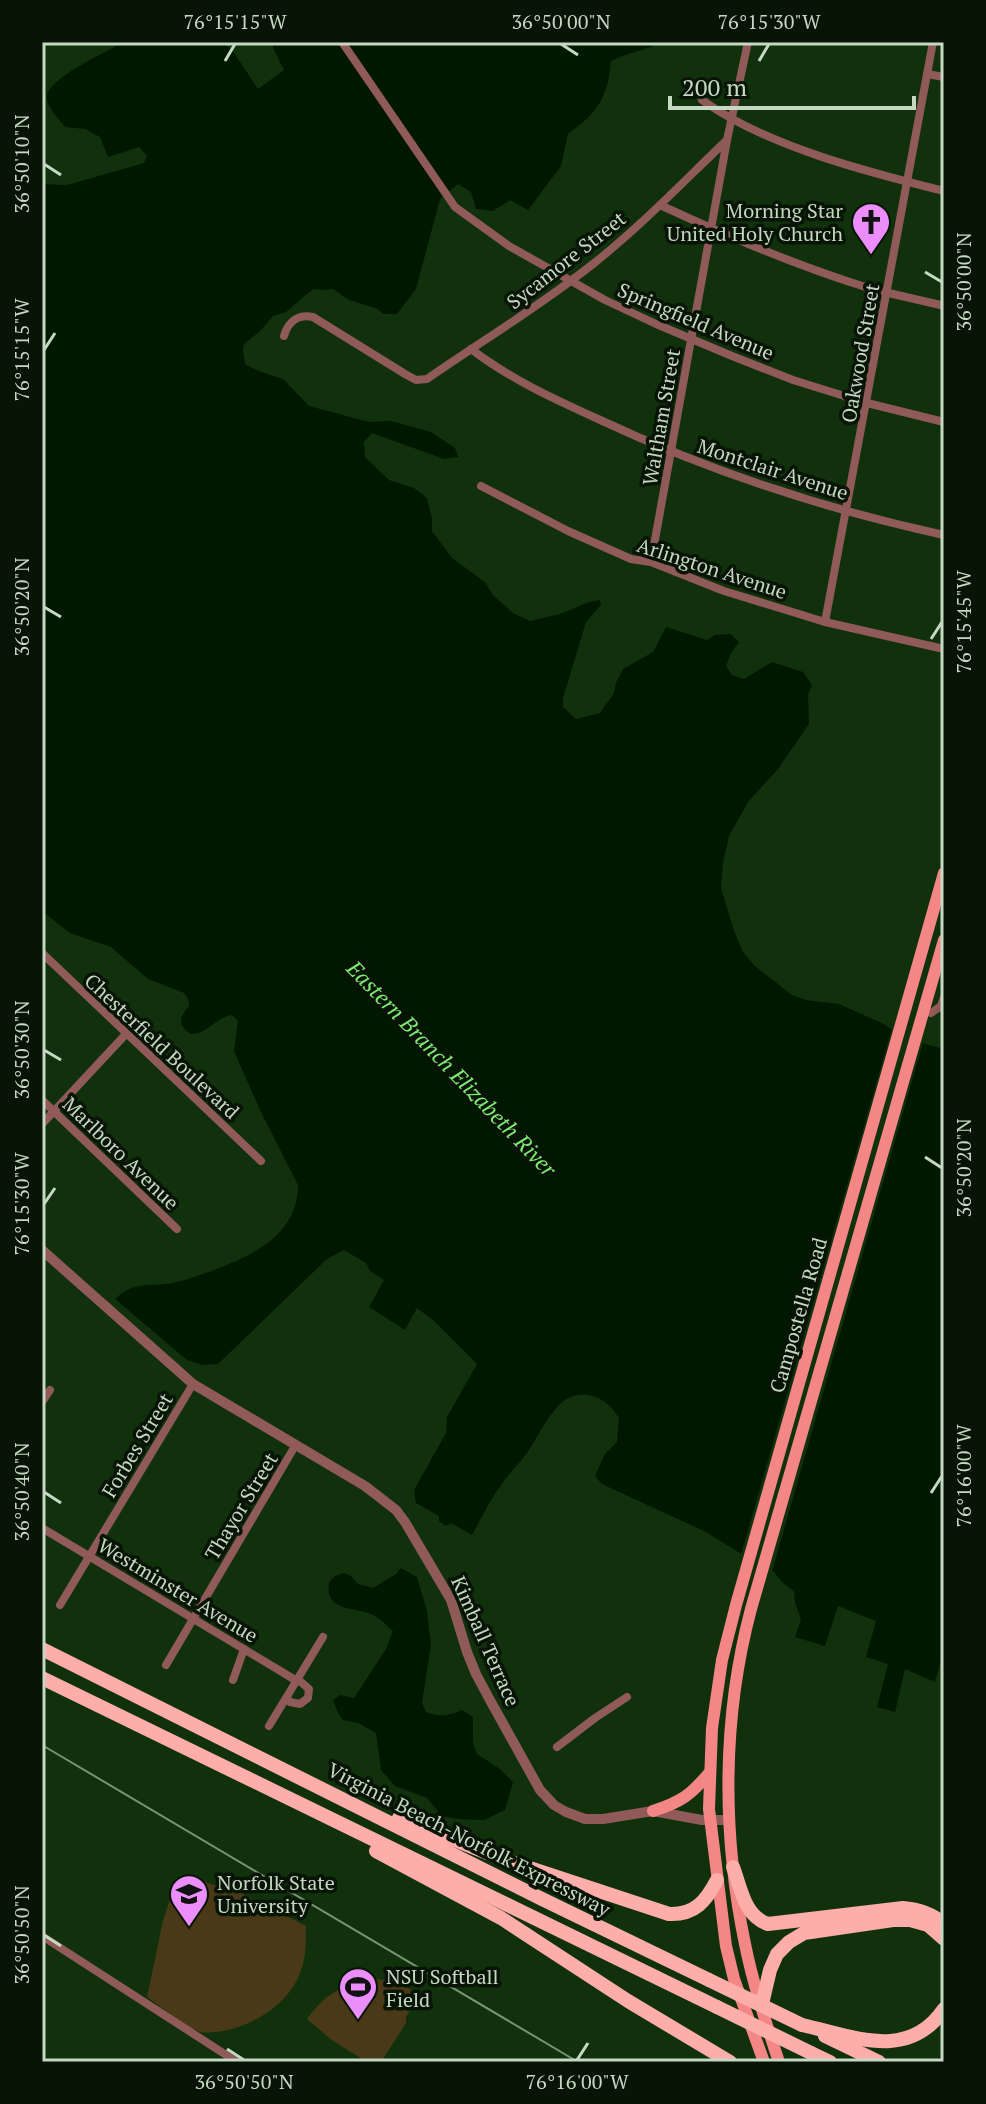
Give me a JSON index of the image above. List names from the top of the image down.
{
  "streets": {
    "highway": ["Virginia Beach-Norfolk Expressway"],
    "main road": ["Campostella Road"],
    "street": [
      "Sycamore Street",
      "Springfield Avenue",
      "Oakwood Street",
      "Waltham Street",
      "Montclair Avenue",
      "Arlington Avenue",
      "Chesterfield Boulevard",
      "Marlboro Avenue",
      "Forbes Street",
      "Thayor Street",
      "Westminster Avenue",
      "Kimball Terrace"
    ]
  },
  "crossings": [
    ["Sycamore Street", "Springfield Avenue"],
    ["Sycamore Street", "Waltham Street"],
    ["Sycamore Street", "Montclair Avenue"],
    ["Springfield Avenue", "Oakwood Street"],
    ["Springfield Avenue", "Waltham Street"],
    ["Oakwood Street", "Montclair Avenue"],
    ["Oakwood Street", "Arlington Avenue"],
    ["Waltham Street", "Montclair Avenue"],
    ["Waltham Street", "Arlington Avenue"],
    ["Campostella Road", "Kimball Terrace"],
    ["Forbes Street", "Westminster Avenue"],
    ["Forbes Street", "Kimball Terrace"],
    ["Thayor Street", "Westminster Avenue"],
    ["Thayor Street", "Kimball Terrace"]
  ],
  "water": ["Eastern Branch Elizabeth River"],
  "places": {
    "church": ["Morning Star United Holy Church"],
    "school or university": ["Norfolk State University"],
    "sports": ["NSU Softball Field"]
  },
  "scale_bar": "200 m",
  "coordinates": [
    "76°15'15\"W",
    "36°50'00\"N",
    "76°15'30\"W",
    "36°50'10\"N",
    "36°50'20\"N",
    "76°15'45\"W",
    "36°50'30\"N",
    "76°16'00\"W",
    "36°50'40\"N",
    "36°50'50\"N"
  ]
}
